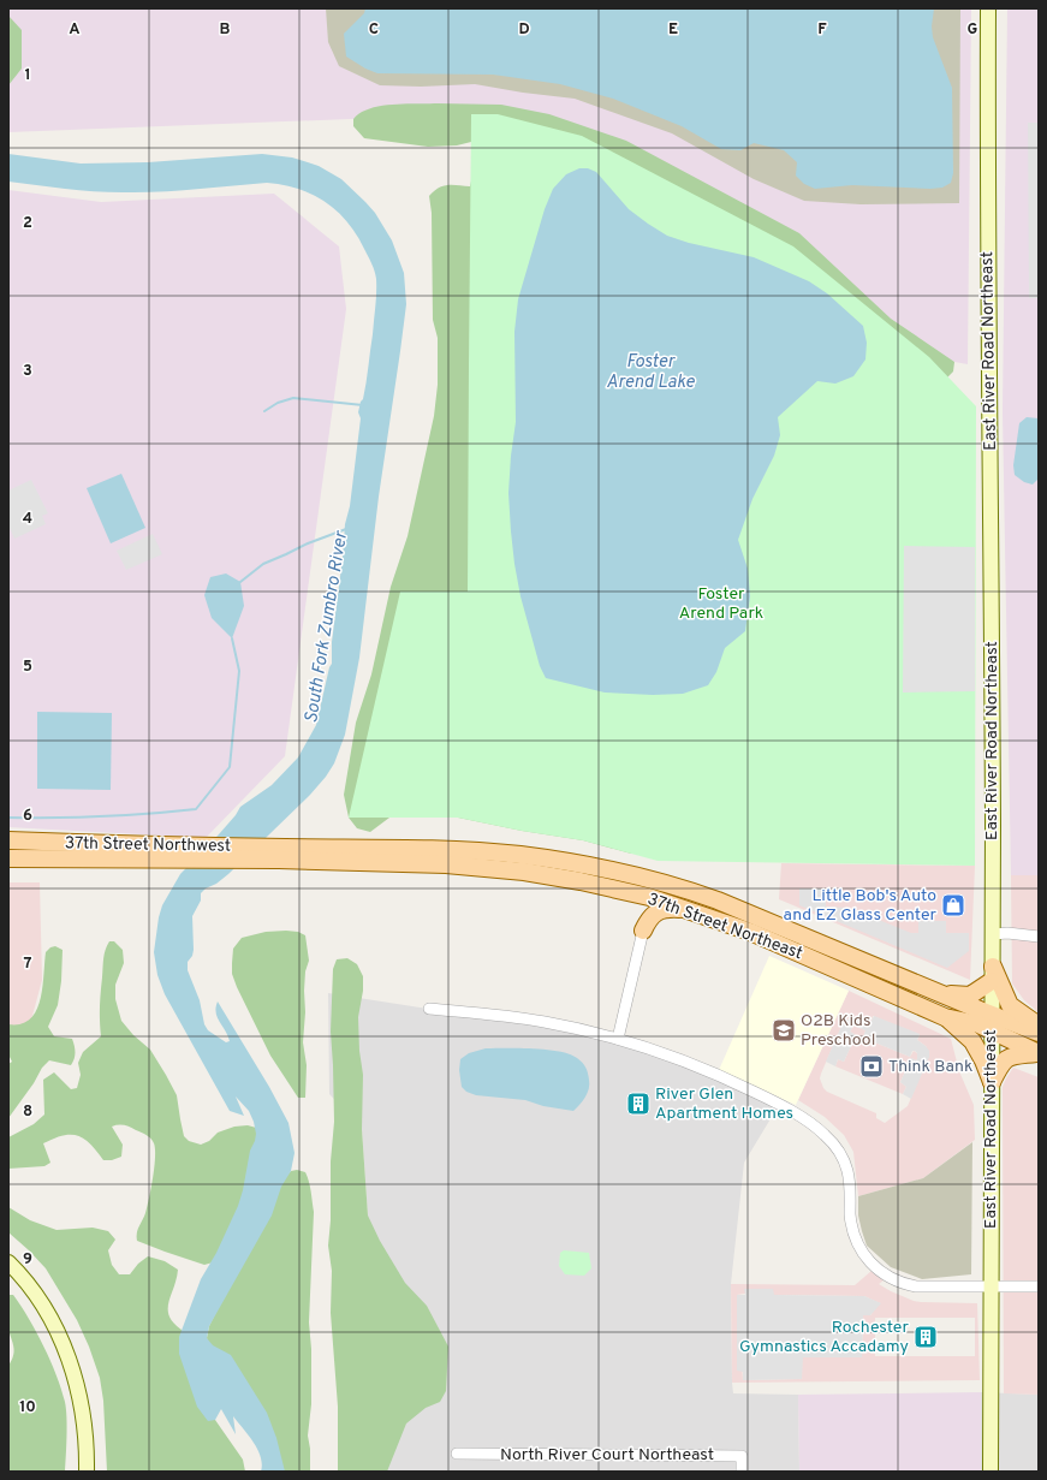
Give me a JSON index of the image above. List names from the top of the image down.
{
  "streets": {
    "main road": ["37th Street Northwest", "37th Street Northeast"],
    "street": ["East River Road Northeast", "North River Court Northeast"]
  },
  "crossings": [
    ["East River Road Northeast", "37th Street Northeast"],
    ["37th Street Northwest", "37th Street Northeast"]
  ],
  "water": ["Foster Arend Lake", "South Fork Zumbro River"],
  "parks": ["Foster Arend Park"],
  "places": {
    "shop": ["Little Bob's Auto and EZ Glass Center"],
    "school or university": ["O2B Kids Preschool"],
    "bank": ["Think Bank"],
    "building": ["River Glen Apartment Homes", "Rochester Gymnastics Accadamy"]
  },
  "grid": {
    "columns": [
      "A",
      "B",
      "C",
      "D",
      "E",
      "F",
      "G"
    ],
    "rows": [
      "1",
      "2",
      "3",
      "4",
      "5",
      "6",
      "7",
      "8",
      "9",
      "10"
    ]
  }
}
